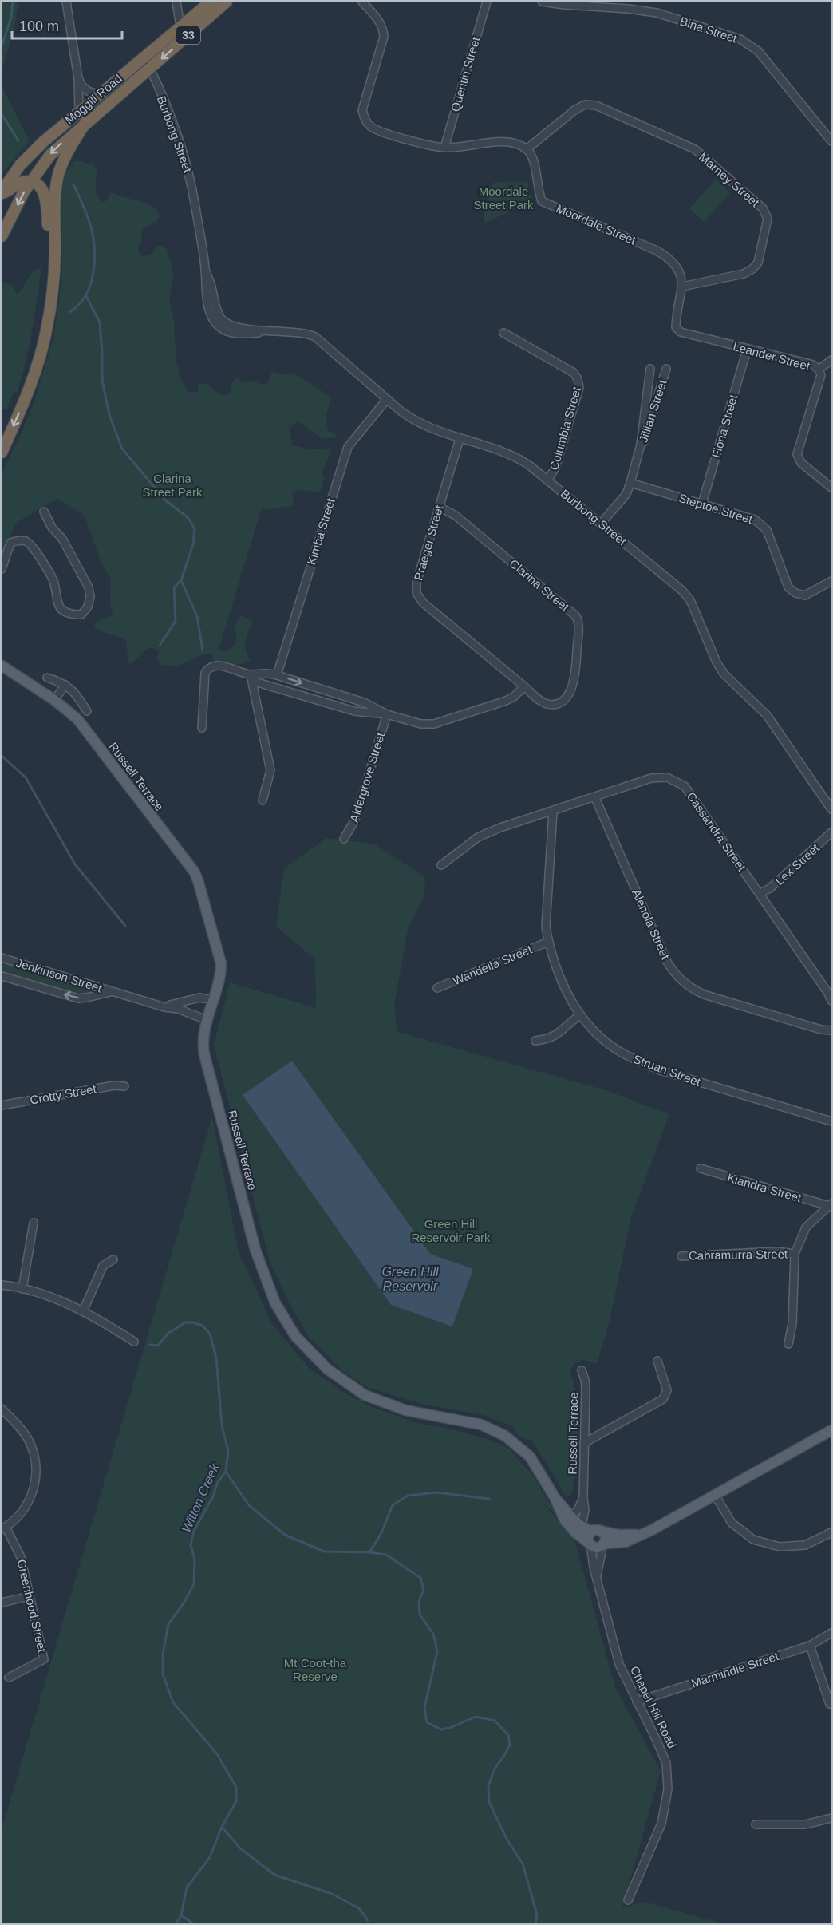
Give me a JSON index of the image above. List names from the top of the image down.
{
  "streets": {
    "highway": ["33", "Moggill Road"],
    "main road": ["Russell Terrace"],
    "street": [
      "Bina Street",
      "Quentin Street",
      "Burbong Street",
      "Marney Street",
      "Moordale Street",
      "Leander Street",
      "Jillian Street",
      "Fiona Street",
      "Columbia Street",
      "Steptoe Street",
      "Kimba Street",
      "Praeger Street",
      "Clarina Street",
      "Aldergrove Street",
      "Cassandra Street",
      "Lex Street",
      "Alenola Street",
      "Wandella Street",
      "Jenkinson Street",
      "Struan Street",
      "Crotty Street",
      "Kiandra Street",
      "Cabramurra Street",
      "Greenhood Street",
      "Marmindie Street",
      "Chapel Hill Road"
    ]
  },
  "crossings": [
    ["Moggill Road", "Burbong Street"],
    ["Burbong Street", "Columbia Street"],
    ["Burbong Street", "Kimba Street"],
    ["Burbong Street", "Praeger Street"],
    ["Marney Street", "Moordale Street"],
    ["Moordale Street", "Leander Street"],
    ["Leander Street", "Fiona Street"],
    ["Jillian Street", "Steptoe Street"],
    ["Fiona Street", "Steptoe Street"],
    ["Praeger Street", "Clarina Street"],
    ["Russell Terrace", "Jenkinson Street"],
    ["Russell Terrace", "Chapel Hill Road"],
    ["Cassandra Street", "Lex Street"],
    ["Cassandra Street", "Alenola Street"],
    ["Cassandra Street", "Struan Street"],
    ["Wandella Street", "Struan Street"],
    ["Marmindie Street", "Chapel Hill Road"]
  ],
  "water": ["Green Hill Reservoir", "Witton Creek"],
  "parks": [
    "Moordale Street Park",
    "Clarina Street Park",
    "Green Hill Reservoir Park",
    "Mt Coot-tha Reserve"
  ],
  "scale_bar": "100 m"
}
